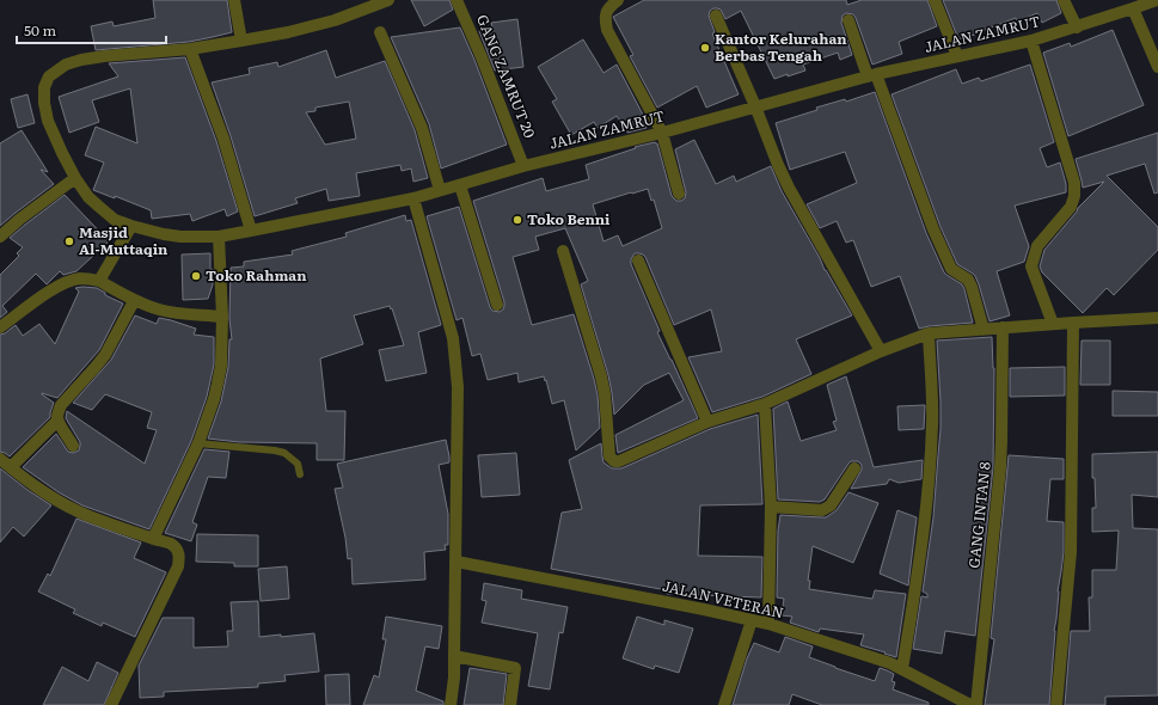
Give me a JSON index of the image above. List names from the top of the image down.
{
  "streets": {
    "street": [
      "JALAN ZAMRUT",
      "GANG ZAMRUT 20",
      "GANG INTAN 8",
      "JALAN VETERAN"
    ]
  },
  "crossings": [
    ["JALAN ZAMRUT", "GANG ZAMRUT 20"],
    ["GANG INTAN 8", "JALAN VETERAN"]
  ],
  "places": [
    "Kantor Kelurahan Berbas Tengah",
    "Toko Benni",
    "Masjid Al-Muttaqin",
    "Toko Rahman"
  ],
  "scale_bar": "50 m"
}
